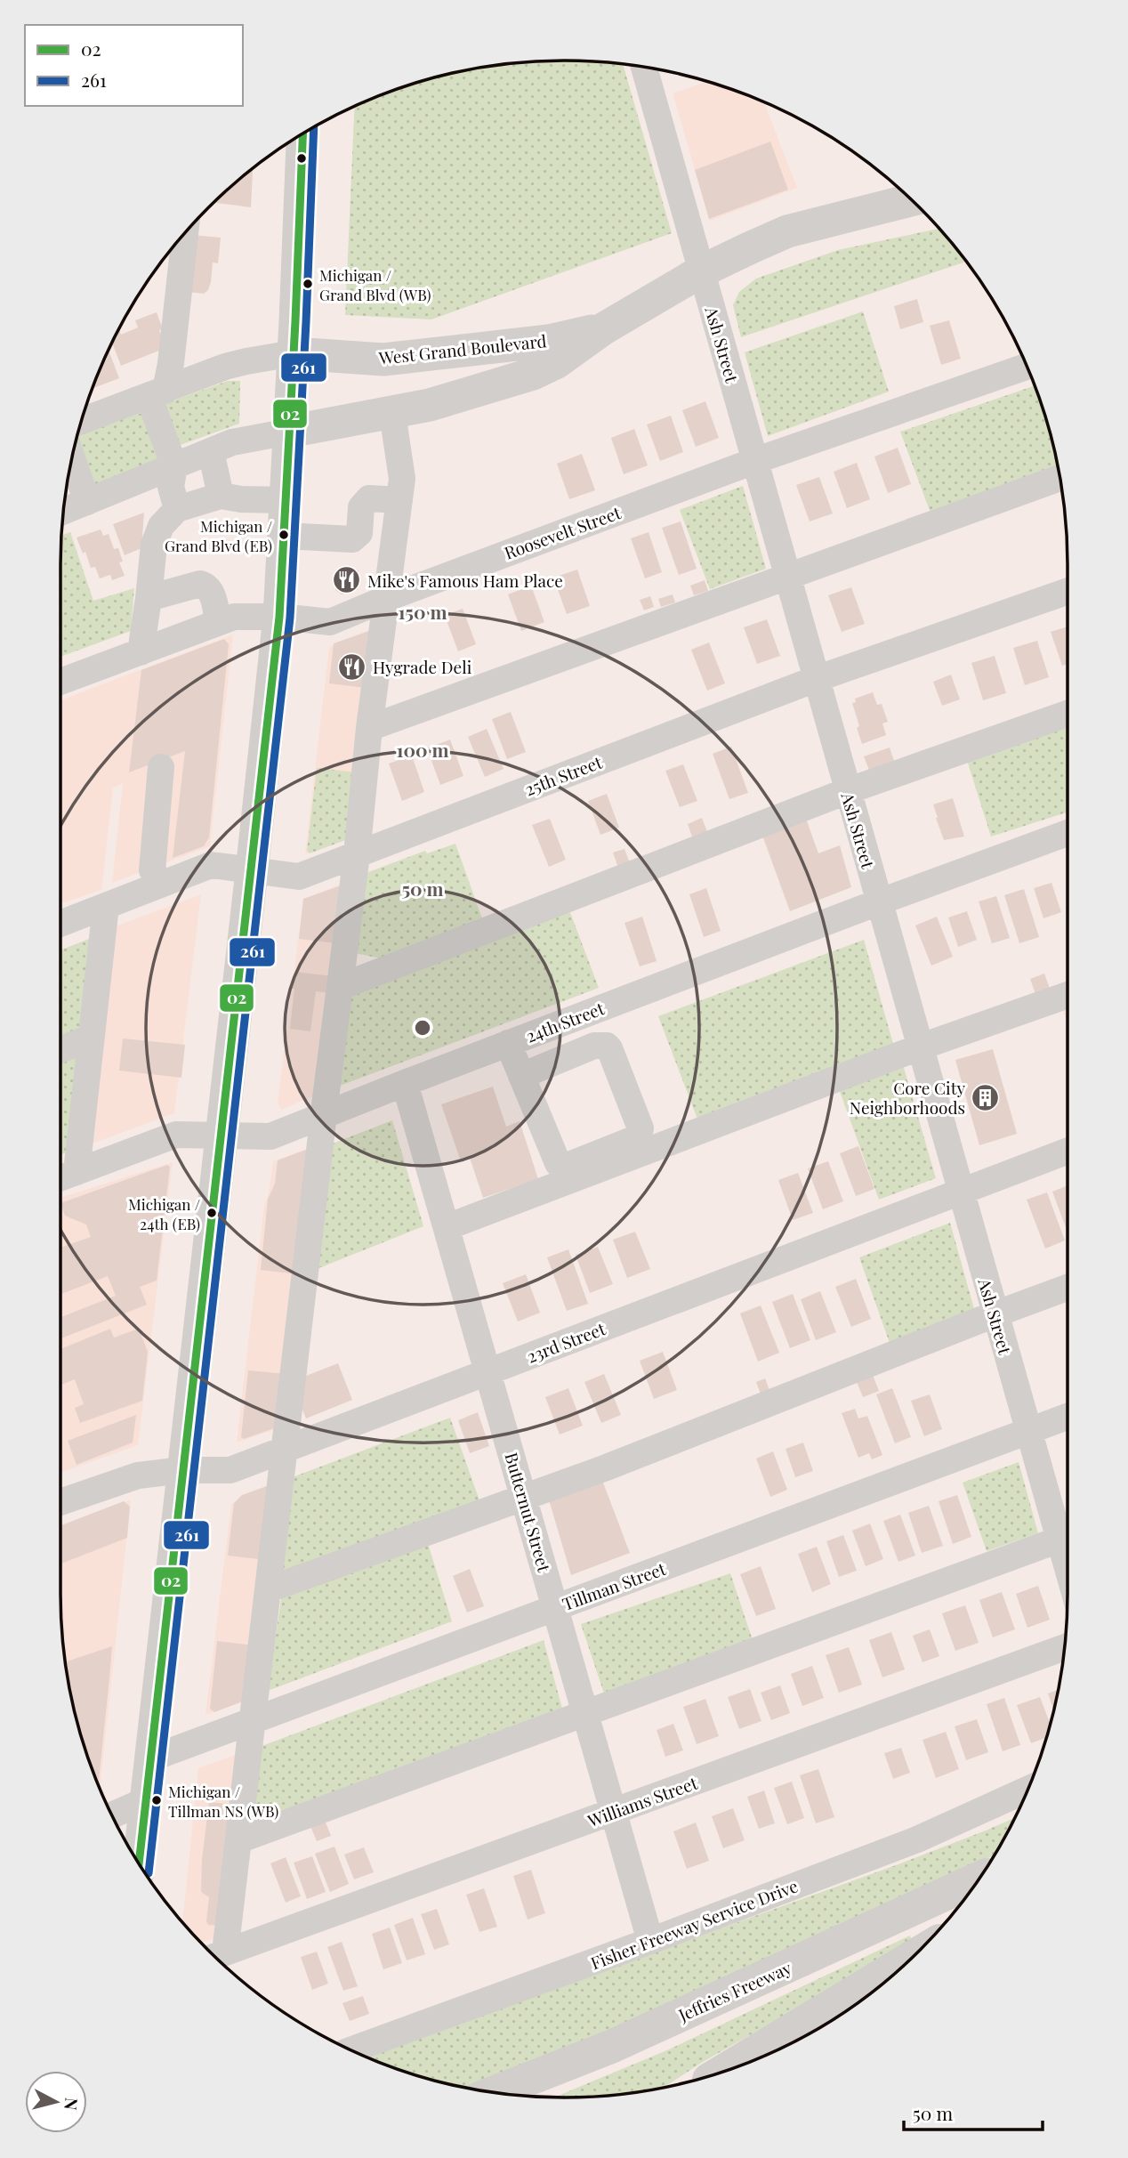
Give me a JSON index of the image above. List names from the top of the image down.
{
  "streets": {
    "highway": ["Jeffries Freeway"],
    "main road": ["West Grand Boulevard"],
    "street": [
      "Ash Street",
      "Roosevelt Street",
      "25th Street",
      "24th Street",
      "23rd Street",
      "Butternut Street",
      "Tillman Street",
      "Williams Street",
      "Fisher Freeway Service Drive"
    ]
  },
  "crossings": [
    ["Ash Street", "West Grand Boulevard"],
    ["Ash Street", "Roosevelt Street"],
    ["Ash Street", "25th Street"],
    ["Ash Street", "24th Street"],
    ["Ash Street", "23rd Street"],
    ["Ash Street", "Tillman Street"],
    ["24th Street", "Butternut Street"],
    ["23rd Street", "Butternut Street"],
    ["Butternut Street", "Tillman Street"],
    ["Butternut Street", "Williams Street"],
    ["Butternut Street", "Fisher Freeway Service Drive"]
  ],
  "places": {
    "other": [
      "Michigan / Grand Blvd (WB)",
      "Michigan / Grand Blvd (EB)",
      "Michigan / 24th (EB)",
      "Michigan / Tillman NS (WB)"
    ],
    "restaurant": ["Mike's Famous Ham Place", "Hygrade Deli"],
    "building": ["Core City Neighborhoods"]
  },
  "lines": ["transit line 261", "transit line 02"],
  "legend": ["02", "261"],
  "scale_bar": "50 m",
  "north": "right",
  "rings": ["150 m", "100 m", "50 m"]
}
